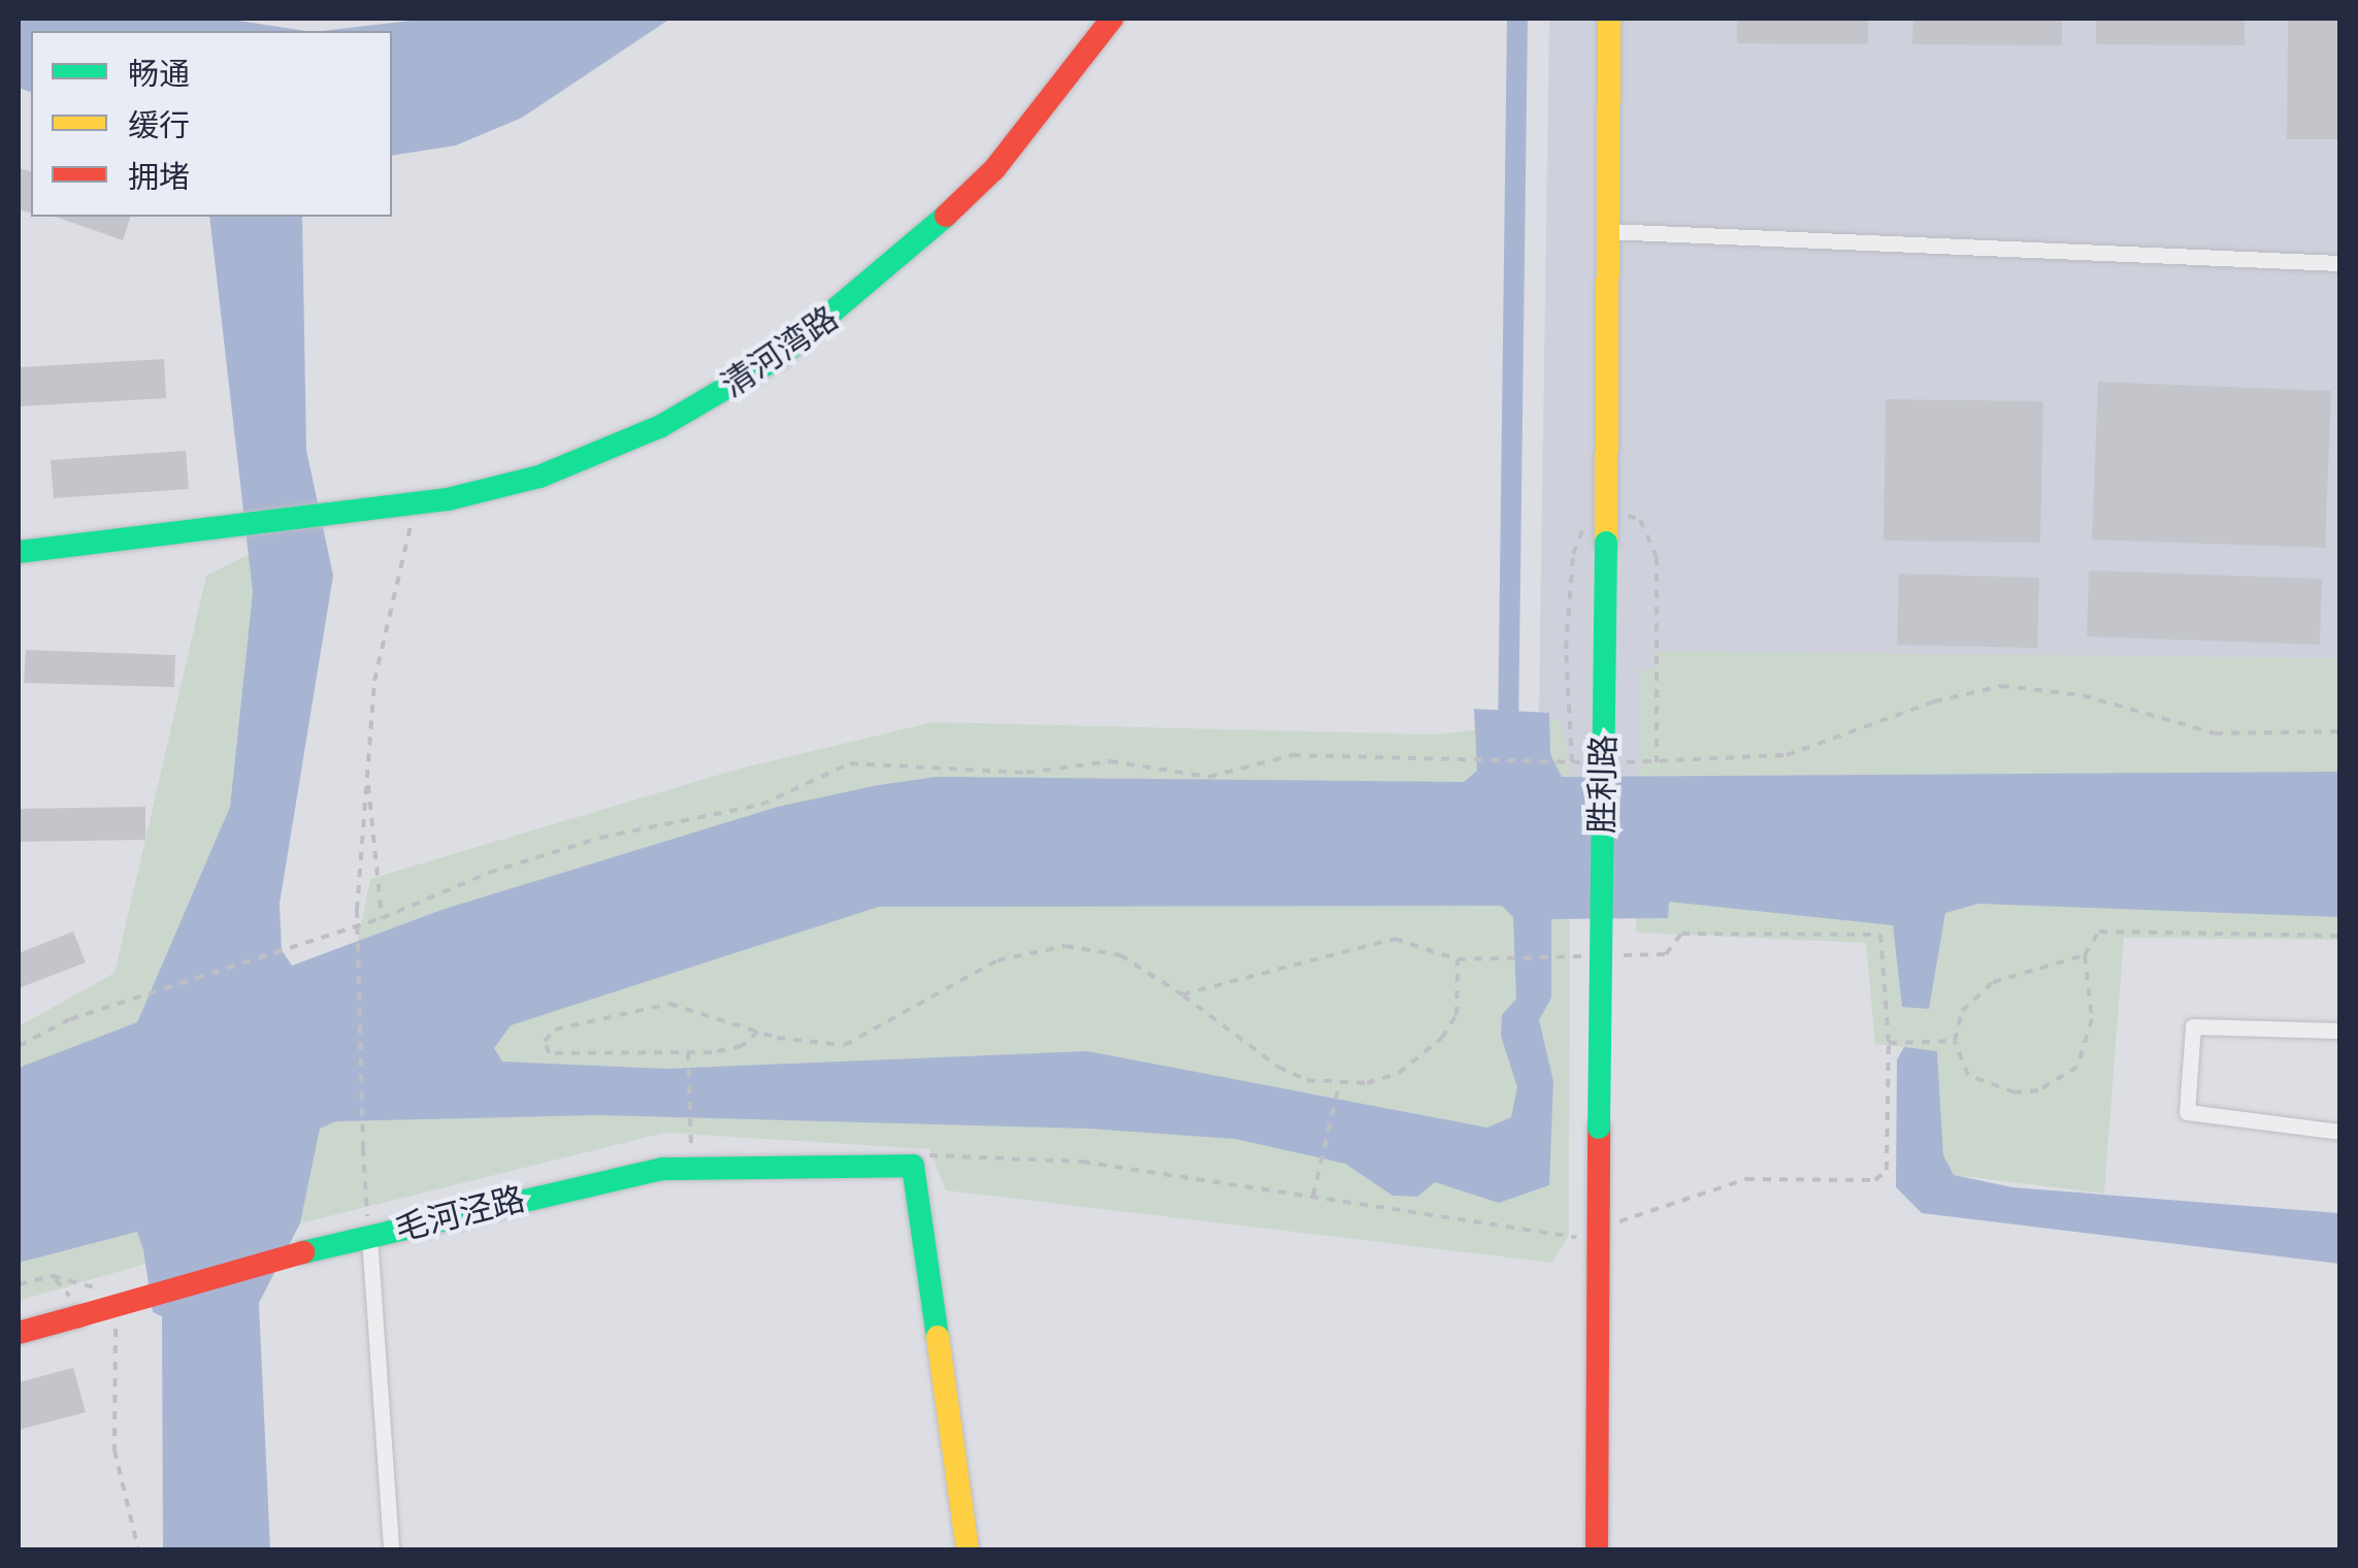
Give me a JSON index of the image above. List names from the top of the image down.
{
  "streets": {
    "street": ["清河湾路", "胜利路", "毛河泾路"]
  },
  "legend": ["畅通", "缓行", "拥堵"]
}
